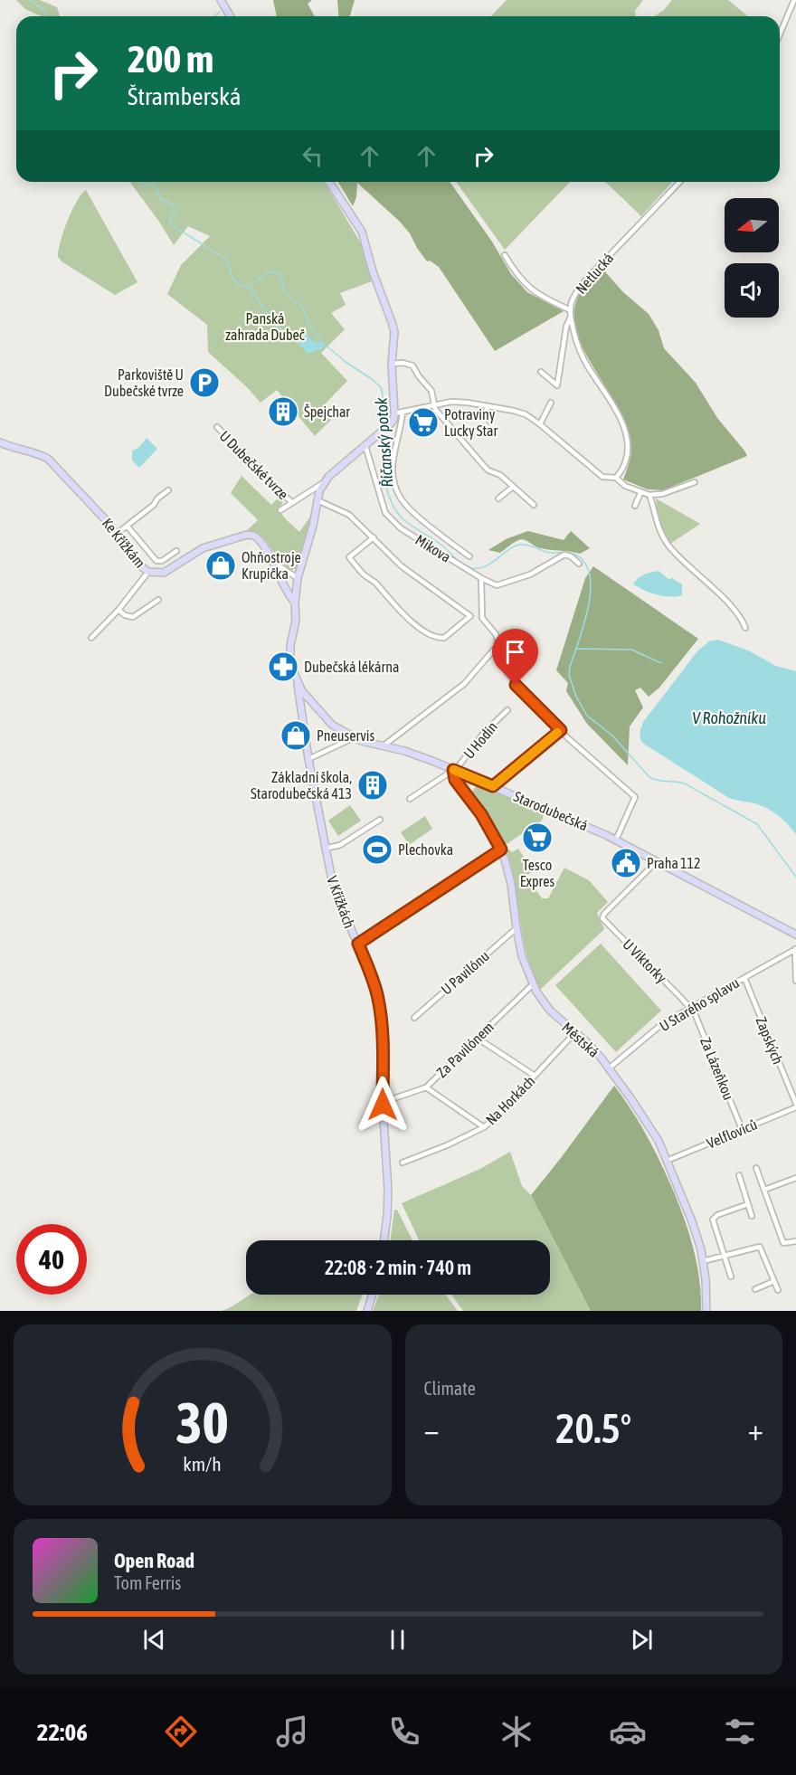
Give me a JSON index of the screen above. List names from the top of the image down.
{
  "streets": {
    "street": [
      "Netlucká",
      "U Dubečské tvrze",
      "Ke Křížkám",
      "Mikova",
      "U Hodin",
      "Starodubečská",
      "V Křížkách",
      "U Viktorky",
      "U Pavilónu",
      "U Starého splavu",
      "Městská",
      "Zapských",
      "Za Pavilónem",
      "Za Lázeňkou",
      "Na Horkách",
      "Velfloviců"
    ]
  },
  "crossings": [
    ["U Hodin", "Starodubečská"],
    ["U Hodin", "Městská"],
    ["Starodubečská", "V Křížkách"],
    ["Starodubečská", "U Viktorky"],
    ["Starodubečská", "Městská"],
    ["U Viktorky", "U Starého splavu"],
    ["U Viktorky", "Za Lázeňkou"],
    ["U Pavilónu", "Městská"],
    ["U Starého splavu", "Městská"],
    ["U Starého splavu", "Zapských"],
    ["U Starého splavu", "Za Lázeňkou"],
    ["Městská", "Za Pavilónem"],
    ["Městská", "Na Horkách"],
    ["Městská", "Velfloviců"],
    ["Zapských", "Velfloviců"],
    ["Za Lázeňkou", "Velfloviců"]
  ],
  "water": ["Říčanský potok", "V Rohožníku"],
  "parks": ["Panská zahrada Dubeč"],
  "places": {
    "parking": ["Parkoviště U Dubečské tvrze"],
    "building": ["Špejchar", "Základní škola, Starodubečská 413"],
    "supermarket": ["Potraviny Lucky Star", "Tesco Expres"],
    "shop": ["Ohňostroje Krupička", "Pneuservis"],
    "pharmacy": ["Dubečská lékárna"],
    "sports": ["Plechovka"],
    "public building": ["Praha 112"]
  },
  "north": "left",
  "page": {
    "turn": ["200 m", "Štramberská"],
    "limit": "40",
    "trip": "22:08 · 2 min · 740 m",
    "tile": "Climate",
    "heat": ["−", "20.5°", "+"],
    "song": ["Open Road", "Tom Ferris"],
    "tabs": "22:06",
    "gauge": ["30", "km/h"]
  }
}
